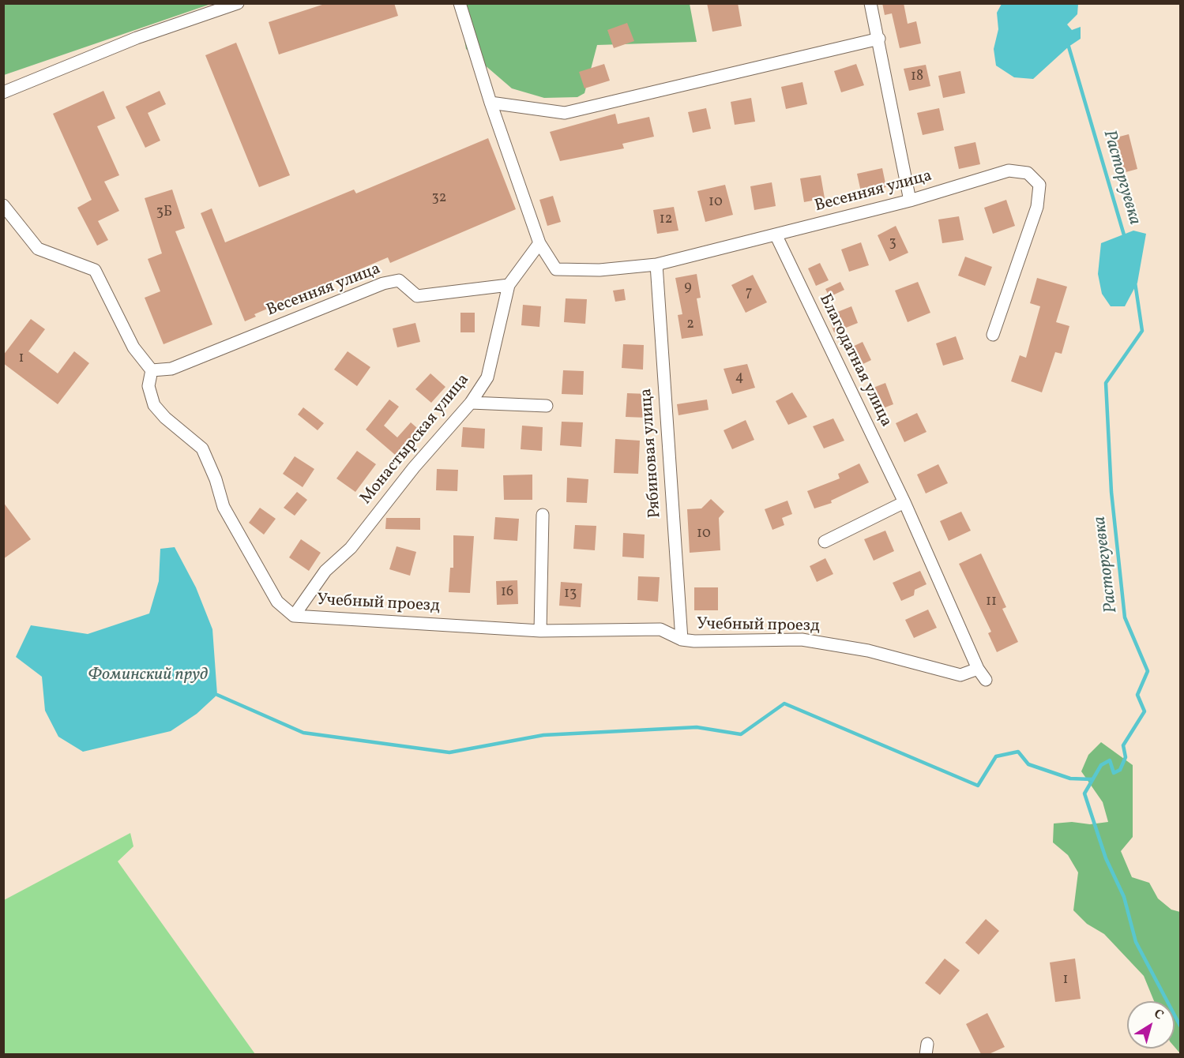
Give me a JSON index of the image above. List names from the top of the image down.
{
  "streets": {
    "street": [
      "Весенняя улица",
      "Благодатная улица",
      "Монастырская улица",
      "Рябиновая улица",
      "Учебный проезд"
    ]
  },
  "crossings": [
    ["Весенняя улица", "Благодатная улица"],
    ["Весенняя улица", "Монастырская улица"],
    ["Весенняя улица", "Рябиновая улица"],
    ["Весенняя улица", "Учебный проезд"],
    ["Благодатная улица", "Учебный проезд"],
    ["Монастырская улица", "Учебный проезд"],
    ["Рябиновая улица", "Учебный проезд"]
  ],
  "water": ["Расторгуевка", "Фоминский пруд"],
  "house_numbers": [
    "18",
    "32",
    "10",
    "3Б",
    "12",
    "3",
    "9",
    "7",
    "2",
    "1",
    "4",
    "10",
    "16",
    "13",
    "11",
    "1"
  ],
  "north": "top right"
}
